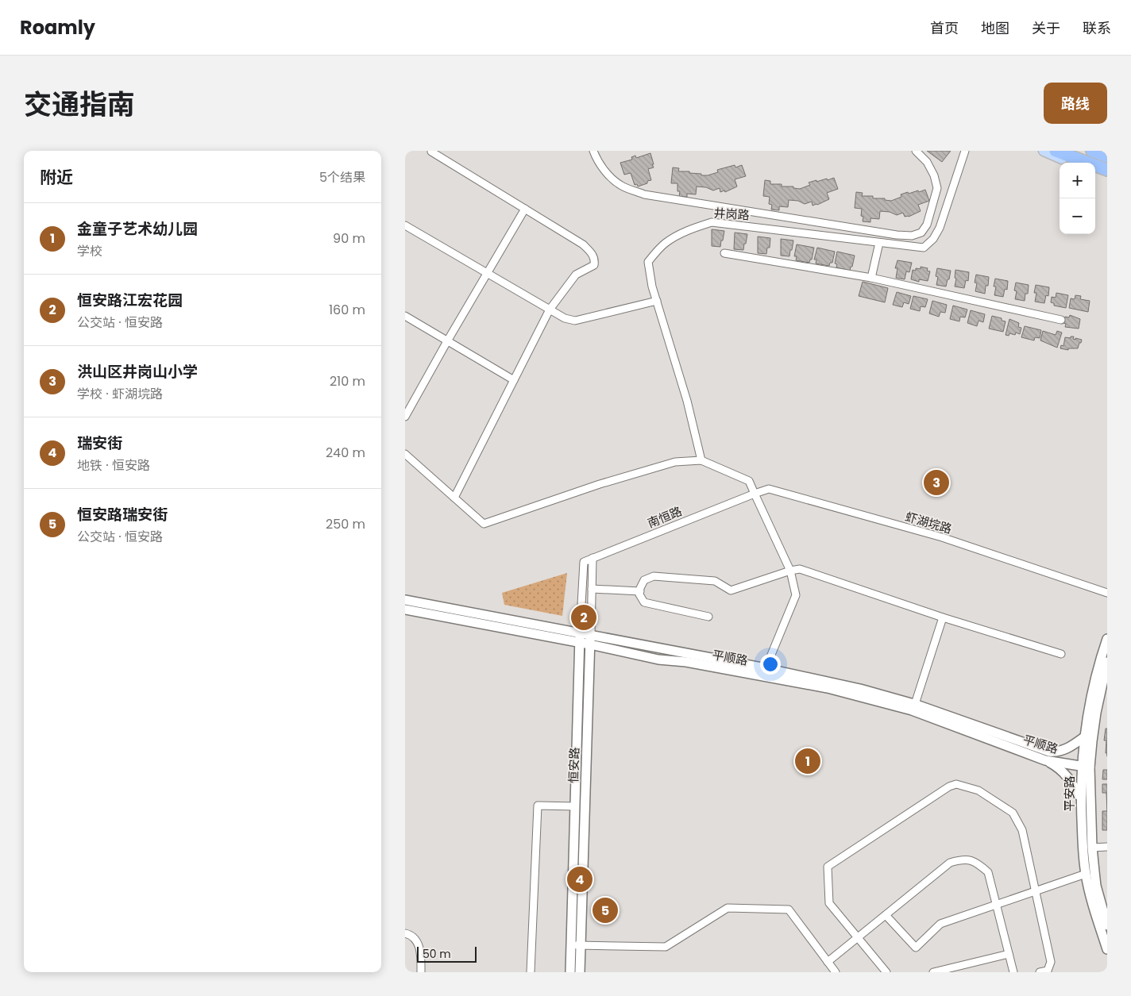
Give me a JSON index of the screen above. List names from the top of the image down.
{
  "streets": {
    "main road": ["平顺路", "恒安路", "平安路"],
    "street": ["井岗路", "南恒路", "虾湖垸路"]
  },
  "crossings": [
    ["南恒路", "虾湖垸路"],
    ["南恒路", "恒安路"],
    ["平顺路", "恒安路"],
    ["平顺路", "平安路"]
  ],
  "scale_bar": "50 m",
  "page": {
    "header": "Roamly",
    "nav": [
      "首页",
      "地图",
      "关于",
      "联系"
    ],
    "title": "交通指南",
    "buttons": "路线",
    "heading": ["附近", "5个结果"],
    "map_buttons": ["+", "−"],
    "list": [
      {
        "mark": "1",
        "name": "金童子艺术幼儿园",
        "note": "学校",
        "value": "90 m"
      },
      {
        "mark": "2",
        "name": "恒安路江宏花园",
        "note": "公交站 · 恒安路",
        "value": "160 m"
      },
      {
        "mark": "3",
        "name": "洪山区井岗山小学",
        "note": "学校 · 虾湖垸路",
        "value": "210 m"
      },
      {
        "mark": "4",
        "name": "瑞安街",
        "note": "地铁 · 恒安路",
        "value": "240 m"
      },
      {
        "mark": "5",
        "name": "恒安路瑞安街",
        "note": "公交站 · 恒安路",
        "value": "250 m"
      }
    ],
    "pins": [
      "3",
      "2",
      "1",
      "4",
      "5"
    ],
    "scale": "50 m"
  }
}
